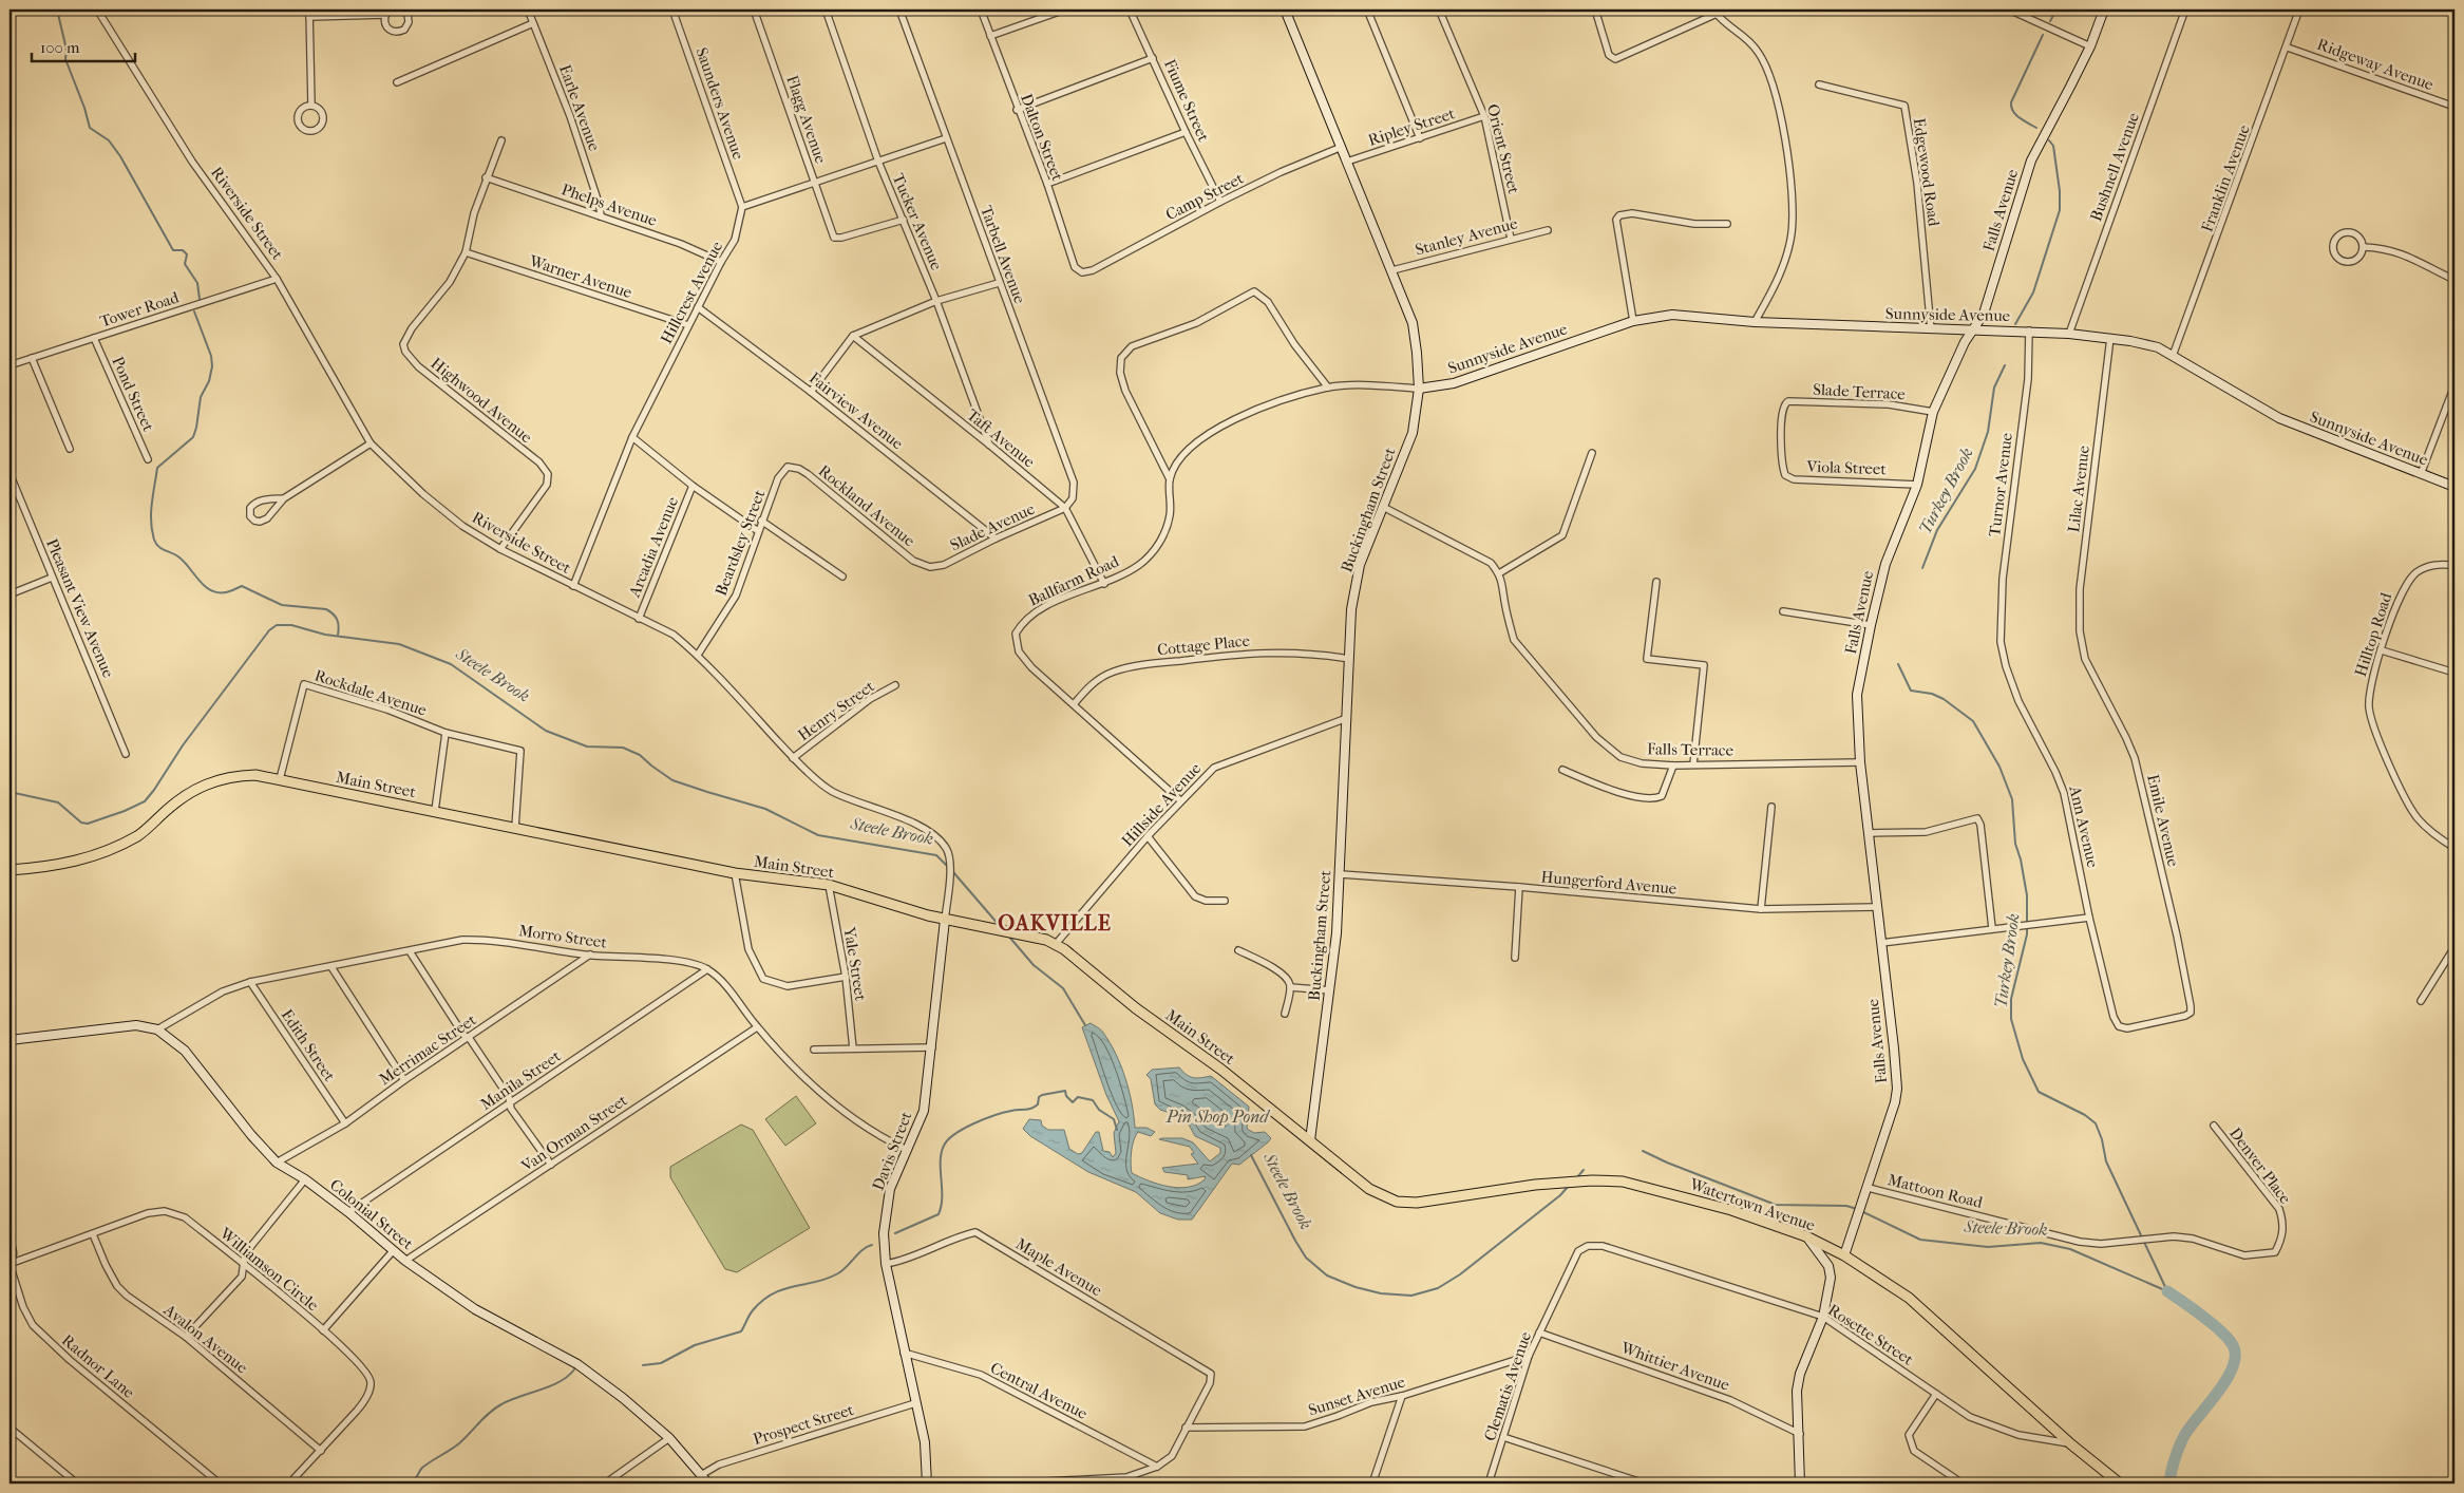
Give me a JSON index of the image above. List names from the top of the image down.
{
  "streets": {
    "main road": [
      "Falls Avenue",
      "Sunnyside Avenue",
      "Buckingham Street",
      "Main Street",
      "Davis Street",
      "Watertown Avenue",
      "Colonial Street"
    ],
    "street": [
      "Ridgeway Avenue",
      "Fiume Street",
      "Saunders Avenue",
      "Earle Avenue",
      "Flagg Avenue",
      "Ripley Street",
      "Dalton Street",
      "Orient Street",
      "Bushnell Avenue",
      "Edgewood Road",
      "Franklin Avenue",
      "Camp Street",
      "Phelps Avenue",
      "Riverside Street",
      "Tucker Avenue",
      "Stanley Avenue",
      "Tarbell Avenue",
      "Warner Avenue",
      "Hillcrest Avenue",
      "Tower Road",
      "Slade Terrace",
      "Pond Street",
      "Highwood Avenue",
      "Fairview Avenue",
      "Taft Avenue",
      "Viola Street",
      "Turnor Avenue",
      "Lilac Avenue",
      "Rockland Avenue",
      "Slade Avenue",
      "Beardsley Street",
      "Arcadia Avenue",
      "Ballfarm Road",
      "Pleasant View Avenue",
      "Hilltop Road",
      "Cottage Place",
      "Rockdale Avenue",
      "Henry Street",
      "Falls Terrace",
      "Hillside Avenue",
      "Emile Avenue",
      "Ann Avenue",
      "Hungerford Avenue",
      "Morro Street",
      "Yale Street",
      "Edith Street",
      "Merrimac Street",
      "Manila Street",
      "Van Orman Street",
      "Denver Place",
      "Mattoon Road",
      "Maple Avenue",
      "Williamson Circle",
      "Rosette Street",
      "Avalon Avenue",
      "Radnor Lane",
      "Whittier Avenue",
      "Clematis Avenue",
      "Central Avenue",
      "Sunset Avenue",
      "Prospect Street"
    ]
  },
  "crossings": [
    ["Ridgeway Avenue", "Franklin Avenue"],
    ["Fiume Street", "Camp Street"],
    ["Saunders Avenue", "Hillcrest Avenue"],
    ["Earle Avenue", "Phelps Avenue"],
    ["Flagg Avenue", "Tucker Avenue"],
    ["Ripley Street", "Orient Street"],
    ["Ripley Street", "Buckingham Street"],
    ["Dalton Street", "Camp Street"],
    ["Orient Street", "Stanley Avenue"],
    ["Bushnell Avenue", "Sunnyside Avenue"],
    ["Edgewood Road", "Sunnyside Avenue"],
    ["Franklin Avenue", "Sunnyside Avenue"],
    ["Camp Street", "Buckingham Street"],
    ["Phelps Avenue", "Hillcrest Avenue"],
    ["Falls Avenue", "Sunnyside Avenue"],
    ["Falls Avenue", "Slade Terrace"],
    ["Falls Avenue", "Viola Street"],
    ["Falls Avenue", "Falls Terrace"],
    ["Falls Avenue", "Hungerford Avenue"],
    ["Falls Avenue", "Mattoon Road"],
    ["Falls Avenue", "Watertown Avenue"],
    ["Riverside Street", "Hillcrest Avenue"],
    ["Riverside Street", "Tower Road"],
    ["Riverside Street", "Highwood Avenue"],
    ["Riverside Street", "Beardsley Street"],
    ["Riverside Street", "Arcadia Avenue"],
    ["Riverside Street", "Henry Street"],
    ["Riverside Street", "Main Street"],
    ["Riverside Street", "Davis Street"],
    ["Tucker Avenue", "Taft Avenue"],
    ["Stanley Avenue", "Buckingham Street"],
    ["Tarbell Avenue", "Taft Avenue"],
    ["Tarbell Avenue", "Slade Avenue"],
    ["Warner Avenue", "Hillcrest Avenue"],
    ["Warner Avenue", "Highwood Avenue"],
    ["Hillcrest Avenue", "Fairview Avenue"],
    ["Tower Road", "Pond Street"],
    ["Sunnyside Avenue", "Turnor Avenue"],
    ["Sunnyside Avenue", "Lilac Avenue"],
    ["Sunnyside Avenue", "Buckingham Street"],
    ["Sunnyside Avenue", "Ballfarm Road"],
    ["Slade Terrace", "Viola Street"],
    ["Fairview Avenue", "Slade Avenue"],
    ["Taft Avenue", "Slade Avenue"],
    ["Taft Avenue", "Ballfarm Road"],
    ["Turnor Avenue", "Ann Avenue"],
    ["Lilac Avenue", "Emile Avenue"],
    ["Rockland Avenue", "Slade Avenue"],
    ["Rockland Avenue", "Beardsley Street"],
    ["Buckingham Street", "Ballfarm Road"],
    ["Buckingham Street", "Cottage Place"],
    ["Buckingham Street", "Main Street"],
    ["Buckingham Street", "Hillside Avenue"],
    ["Buckingham Street", "Hungerford Avenue"],
    ["Ballfarm Road", "Cottage Place"],
    ["Ballfarm Road", "Hillside Avenue"],
    ["Rockdale Avenue", "Main Street"],
    ["Main Street", "Hillside Avenue"],
    ["Main Street", "Yale Street"],
    ["Main Street", "Davis Street"],
    ["Main Street", "Watertown Avenue"],
    ["Emile Avenue", "Ann Avenue"],
    ["Morro Street", "Edith Street"],
    ["Morro Street", "Merrimac Street"],
    ["Morro Street", "Manila Street"],
    ["Morro Street", "Van Orman Street"],
    ["Morro Street", "Davis Street"],
    ["Morro Street", "Colonial Street"],
    ["Edith Street", "Merrimac Street"],
    ["Merrimac Street", "Colonial Street"],
    ["Manila Street", "Colonial Street"],
    ["Van Orman Street", "Colonial Street"],
    ["Davis Street", "Maple Avenue"],
    ["Davis Street", "Central Avenue"],
    ["Davis Street", "Prospect Street"],
    ["Denver Place", "Mattoon Road"],
    ["Watertown Avenue", "Rosette Street"],
    ["Colonial Street", "Prospect Street"],
    ["Maple Avenue", "Sunset Avenue"],
    ["Williamson Circle", "Avalon Avenue"],
    ["Williamson Circle", "Radnor Lane"],
    ["Rosette Street", "Clematis Avenue"],
    ["Whittier Avenue", "Clematis Avenue"],
    ["Clematis Avenue", "Sunset Avenue"]
  ],
  "districts": ["OAKVILLE"],
  "water": ["Turkey Brook", "Steele Brook", "Pin Shop Pond"],
  "scale_bar": "100 m"
}
